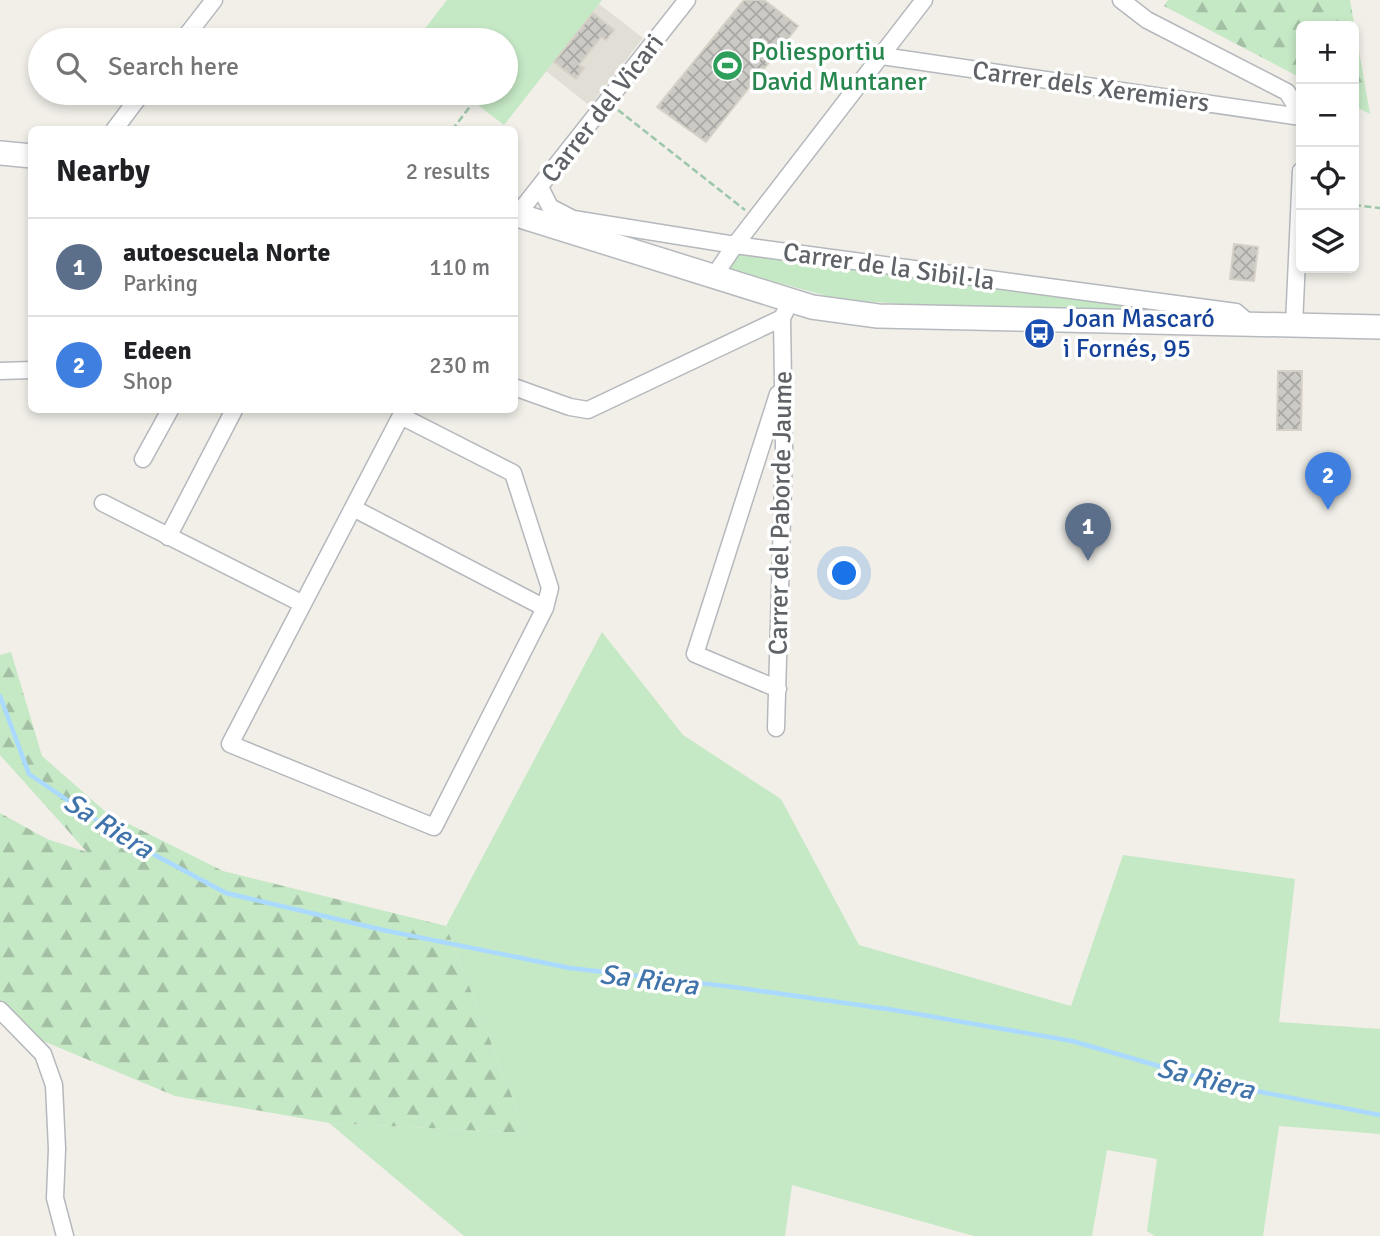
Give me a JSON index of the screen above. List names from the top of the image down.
{
  "streets": {
    "street": [
      "Carrer dels Xeremiers",
      "Carrer del Vicari",
      "Carrer de la Sibil·la",
      "Carrer del Paborde Jaume"
    ]
  },
  "crossings": [
    ["Carrer del Vicari", "Carrer de la Sibil·la"]
  ],
  "water": ["Sa Riera"],
  "places": {
    "sports": ["Poliesportiu David Muntaner"],
    "bus stop": ["Joan Mascaró i Fornés, 95"]
  },
  "page": {
    "map_buttons": ["+", "−"],
    "search": "Search here",
    "heading": ["Nearby", "2 results"],
    "list": [
      {
        "mark": "1",
        "name": "autoescuela Norte",
        "note": "Parking",
        "value": "110 m"
      },
      {
        "mark": "2",
        "name": "Edeen",
        "note": "Shop",
        "value": "230 m"
      }
    ],
    "pins": ["2", "1"]
  }
}
